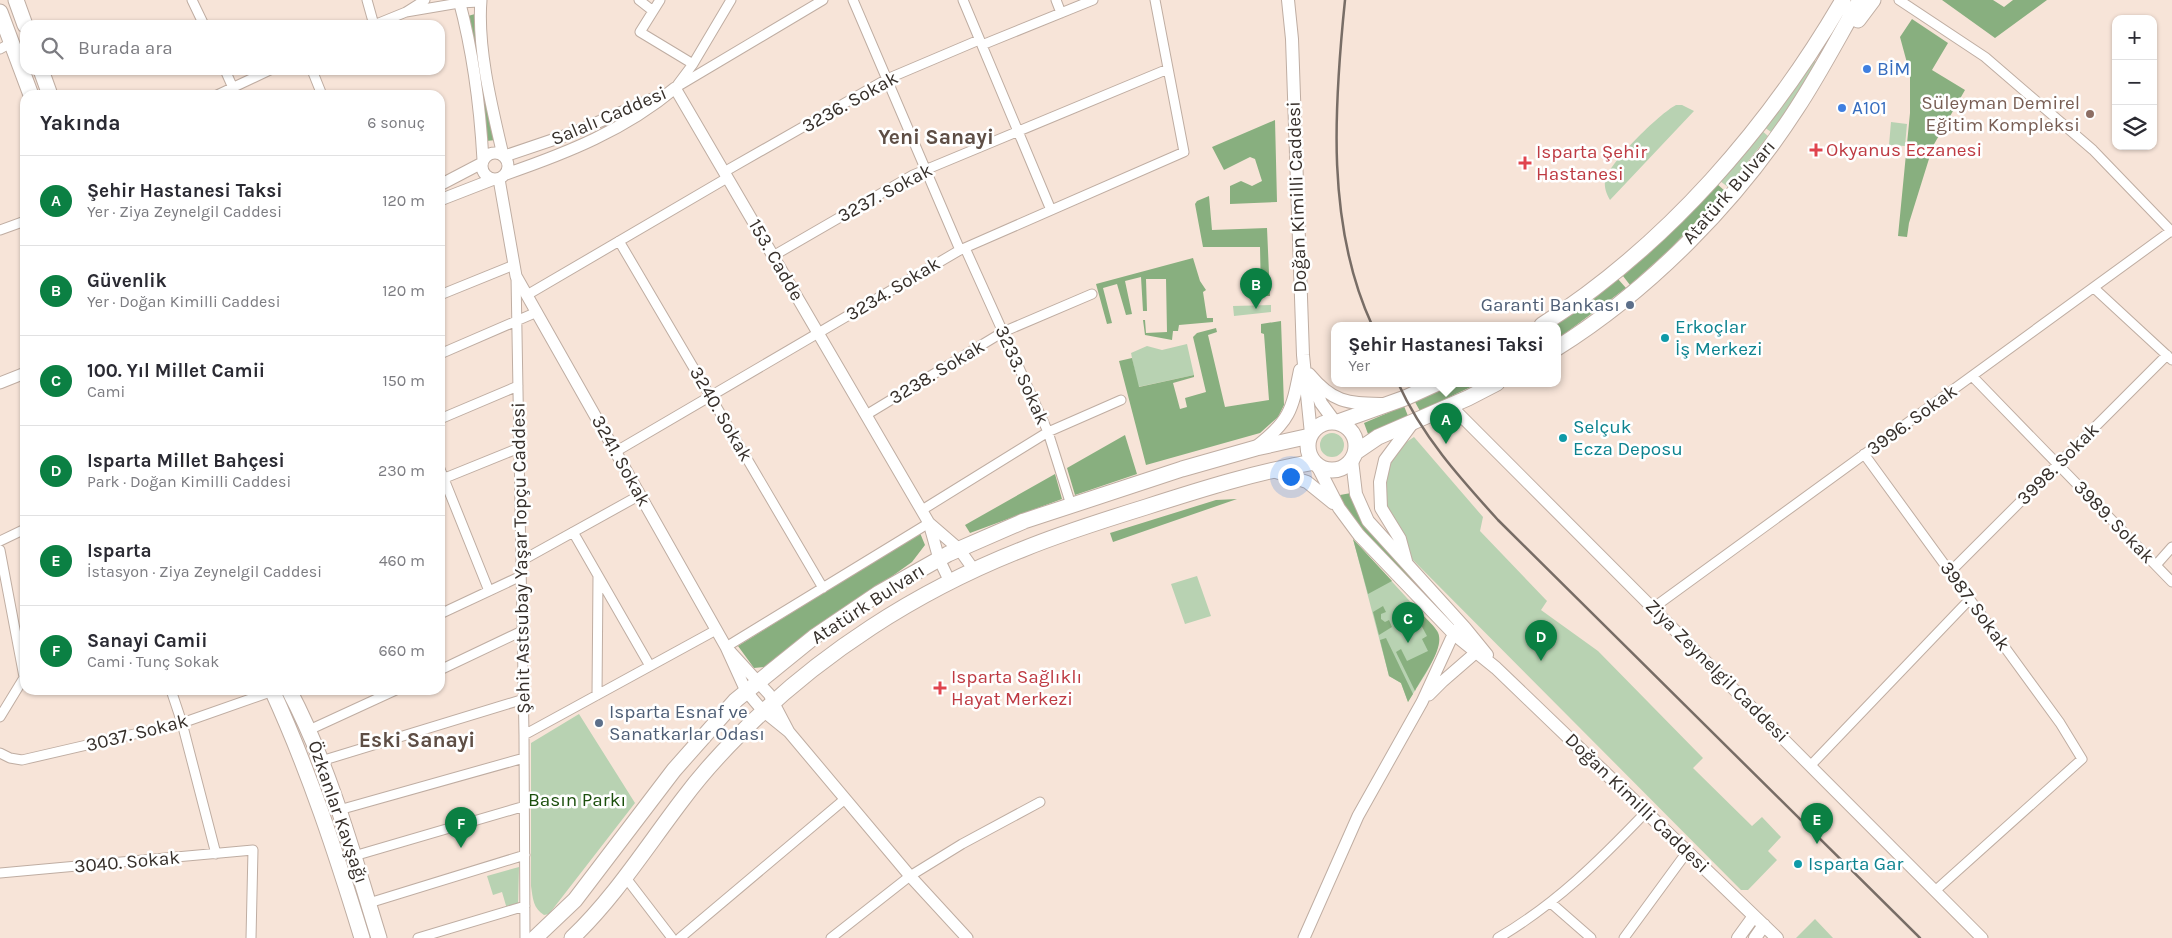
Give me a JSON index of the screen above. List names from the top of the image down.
{
  "streets": {
    "main road": ["Atatürk Bulvarı", "Doğan Kimilli Caddesi", "Özkanlar Kavşağı"],
    "street": [
      "3236. Sokak",
      "Salalı Caddesi",
      "3237. Sokak",
      "153. Cadde",
      "3234. Sokak",
      "3238. Sokak",
      "3233. Sokak",
      "3240. Sokak",
      "3996. Sokak",
      "3241. Sokak",
      "3998. Sokak",
      "3989. Sokak",
      "Şehit Astsubay Yaşar Topçu Caddesi",
      "3987. Sokak",
      "Ziya Zeynelgil Caddesi",
      "3037. Sokak",
      "3040. Sokak"
    ]
  },
  "crossings": [
    ["3236. Sokak", "153. Cadde"],
    ["3236. Sokak", "3233. Sokak"],
    ["3236. Sokak", "3240. Sokak"],
    ["3236. Sokak", "3241. Sokak"],
    ["Salalı Caddesi", "153. Cadde"],
    ["Salalı Caddesi", "Şehit Astsubay Yaşar Topçu Caddesi"],
    ["Atatürk Bulvarı", "Doğan Kimilli Caddesi"],
    ["Atatürk Bulvarı", "3233. Sokak"],
    ["Atatürk Bulvarı", "3241. Sokak"],
    ["3237. Sokak", "153. Cadde"],
    ["3237. Sokak", "3234. Sokak"],
    ["3237. Sokak", "3233. Sokak"],
    ["153. Cadde", "3234. Sokak"],
    ["153. Cadde", "3238. Sokak"],
    ["3234. Sokak", "3233. Sokak"],
    ["3234. Sokak", "3240. Sokak"],
    ["3234. Sokak", "3241. Sokak"],
    ["3238. Sokak", "3233. Sokak"],
    ["3996. Sokak", "3989. Sokak"],
    ["3996. Sokak", "3987. Sokak"],
    ["3996. Sokak", "Ziya Zeynelgil Caddesi"],
    ["3241. Sokak", "Şehit Astsubay Yaşar Topçu Caddesi"],
    ["3998. Sokak", "3989. Sokak"],
    ["3998. Sokak", "3987. Sokak"],
    ["3987. Sokak", "Ziya Zeynelgil Caddesi"]
  ],
  "districts": ["Yeni Sanayi", "Eski Sanayi"],
  "parks": ["Basın Parkı"],
  "places": {
    "other": [
      "BİM",
      "A101",
      "Süleyman Demirel Eğitim Kompleksi",
      "Garanti Bankası",
      "Erkoçlar İş Merkezi",
      "Selçuk Ecza Deposu",
      "Isparta Esnaf ve Sanatkarlar Odası",
      "Isparta Gar"
    ],
    "health": ["Okyanus Eczanesi", "Isparta Şehir Hastanesi", "Isparta Sağlıklı Hayat Merkezi"]
  },
  "page": {
    "map_buttons": ["+", "−"],
    "search": "Burada ara",
    "heading": ["Yakında", "6 sonuç"],
    "list": [
      {
        "mark": "A",
        "name": "Şehir Hastanesi Taksi",
        "note": "Yer · Ziya Zeynelgil Caddesi",
        "value": "120 m"
      },
      {
        "mark": "B",
        "name": "Güvenlik",
        "note": "Yer · Doğan Kimilli Caddesi",
        "value": "120 m"
      },
      {
        "mark": "C",
        "name": "100. Yıl Millet Camii",
        "note": "Cami",
        "value": "150 m"
      },
      {
        "mark": "D",
        "name": "Isparta Millet Bahçesi",
        "note": "Park · Doğan Kimilli Caddesi",
        "value": "230 m"
      },
      {
        "mark": "E",
        "name": "Isparta",
        "note": "İstasyon · Ziya Zeynelgil Caddesi",
        "value": "460 m"
      },
      {
        "mark": "F",
        "name": "Sanayi Camii",
        "note": "Cami · Tunç Sokak",
        "value": "660 m"
      }
    ],
    "pins": [
      "B",
      "A",
      "C",
      "D",
      "E",
      "F"
    ],
    "popup": ["Şehir Hastanesi Taksi", "Yer"]
  }
}
